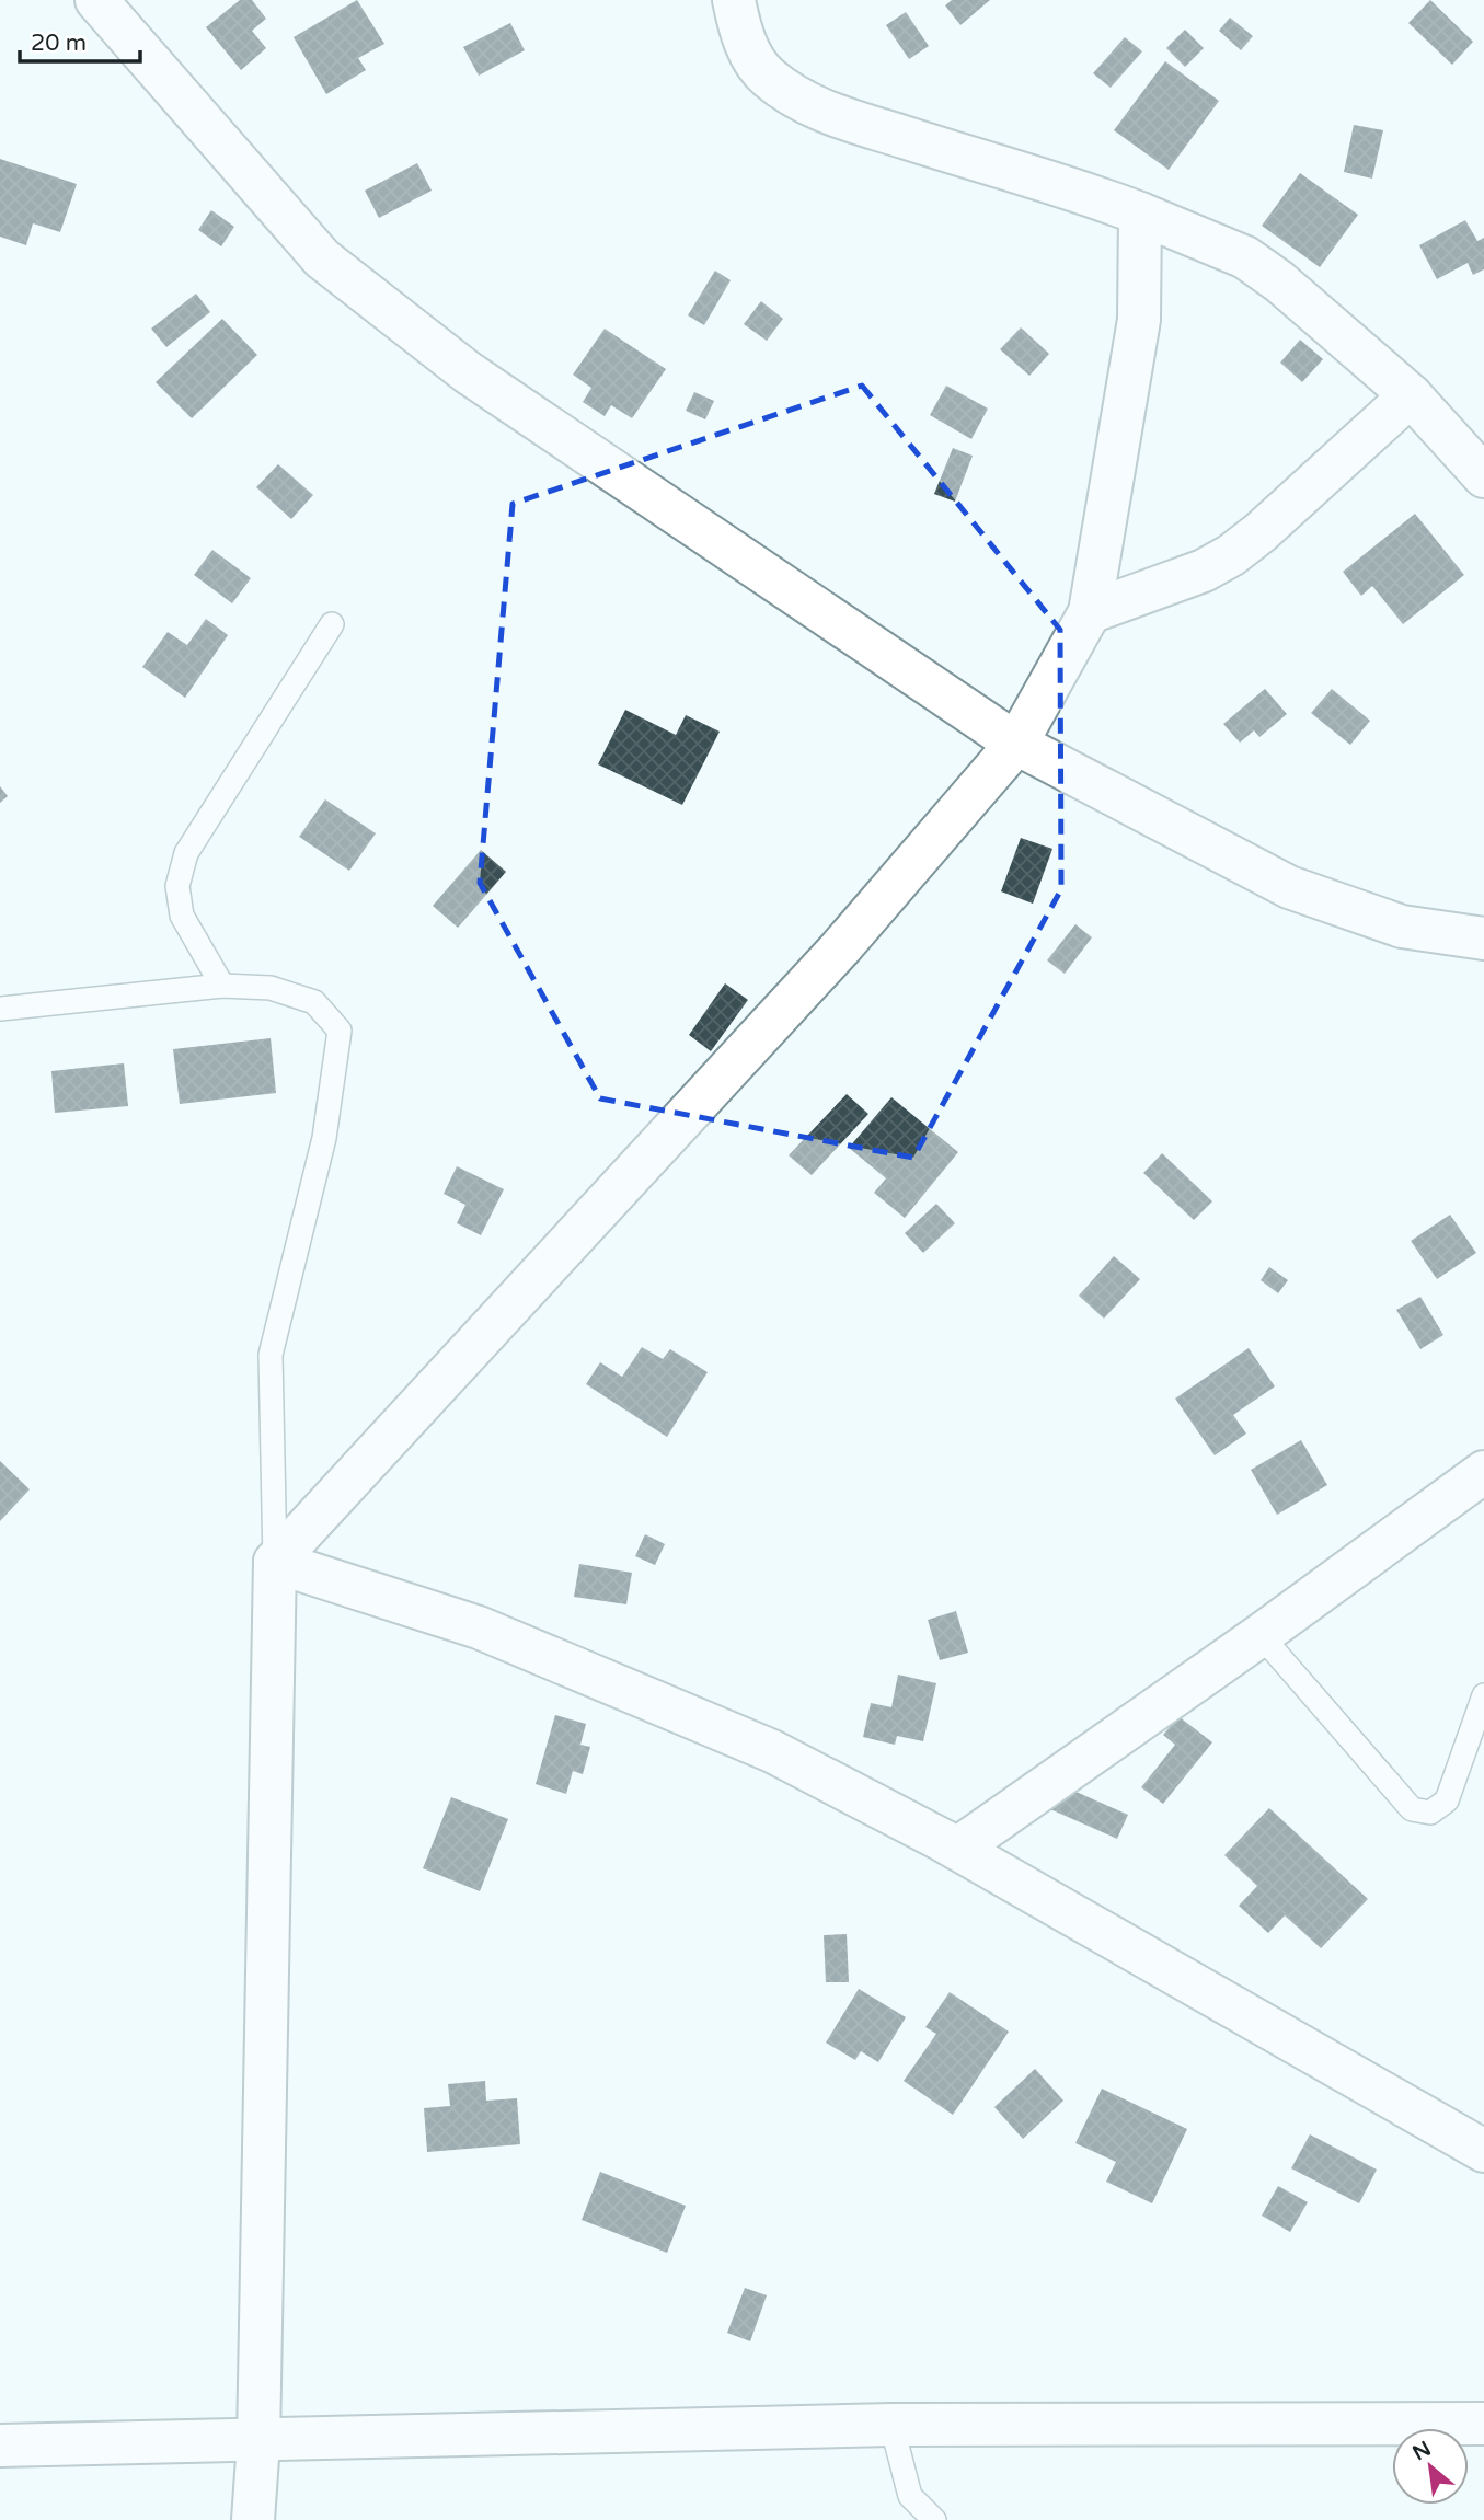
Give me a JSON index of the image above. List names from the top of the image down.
{
  "scale_bar": "20 m",
  "north": "top left"
}
